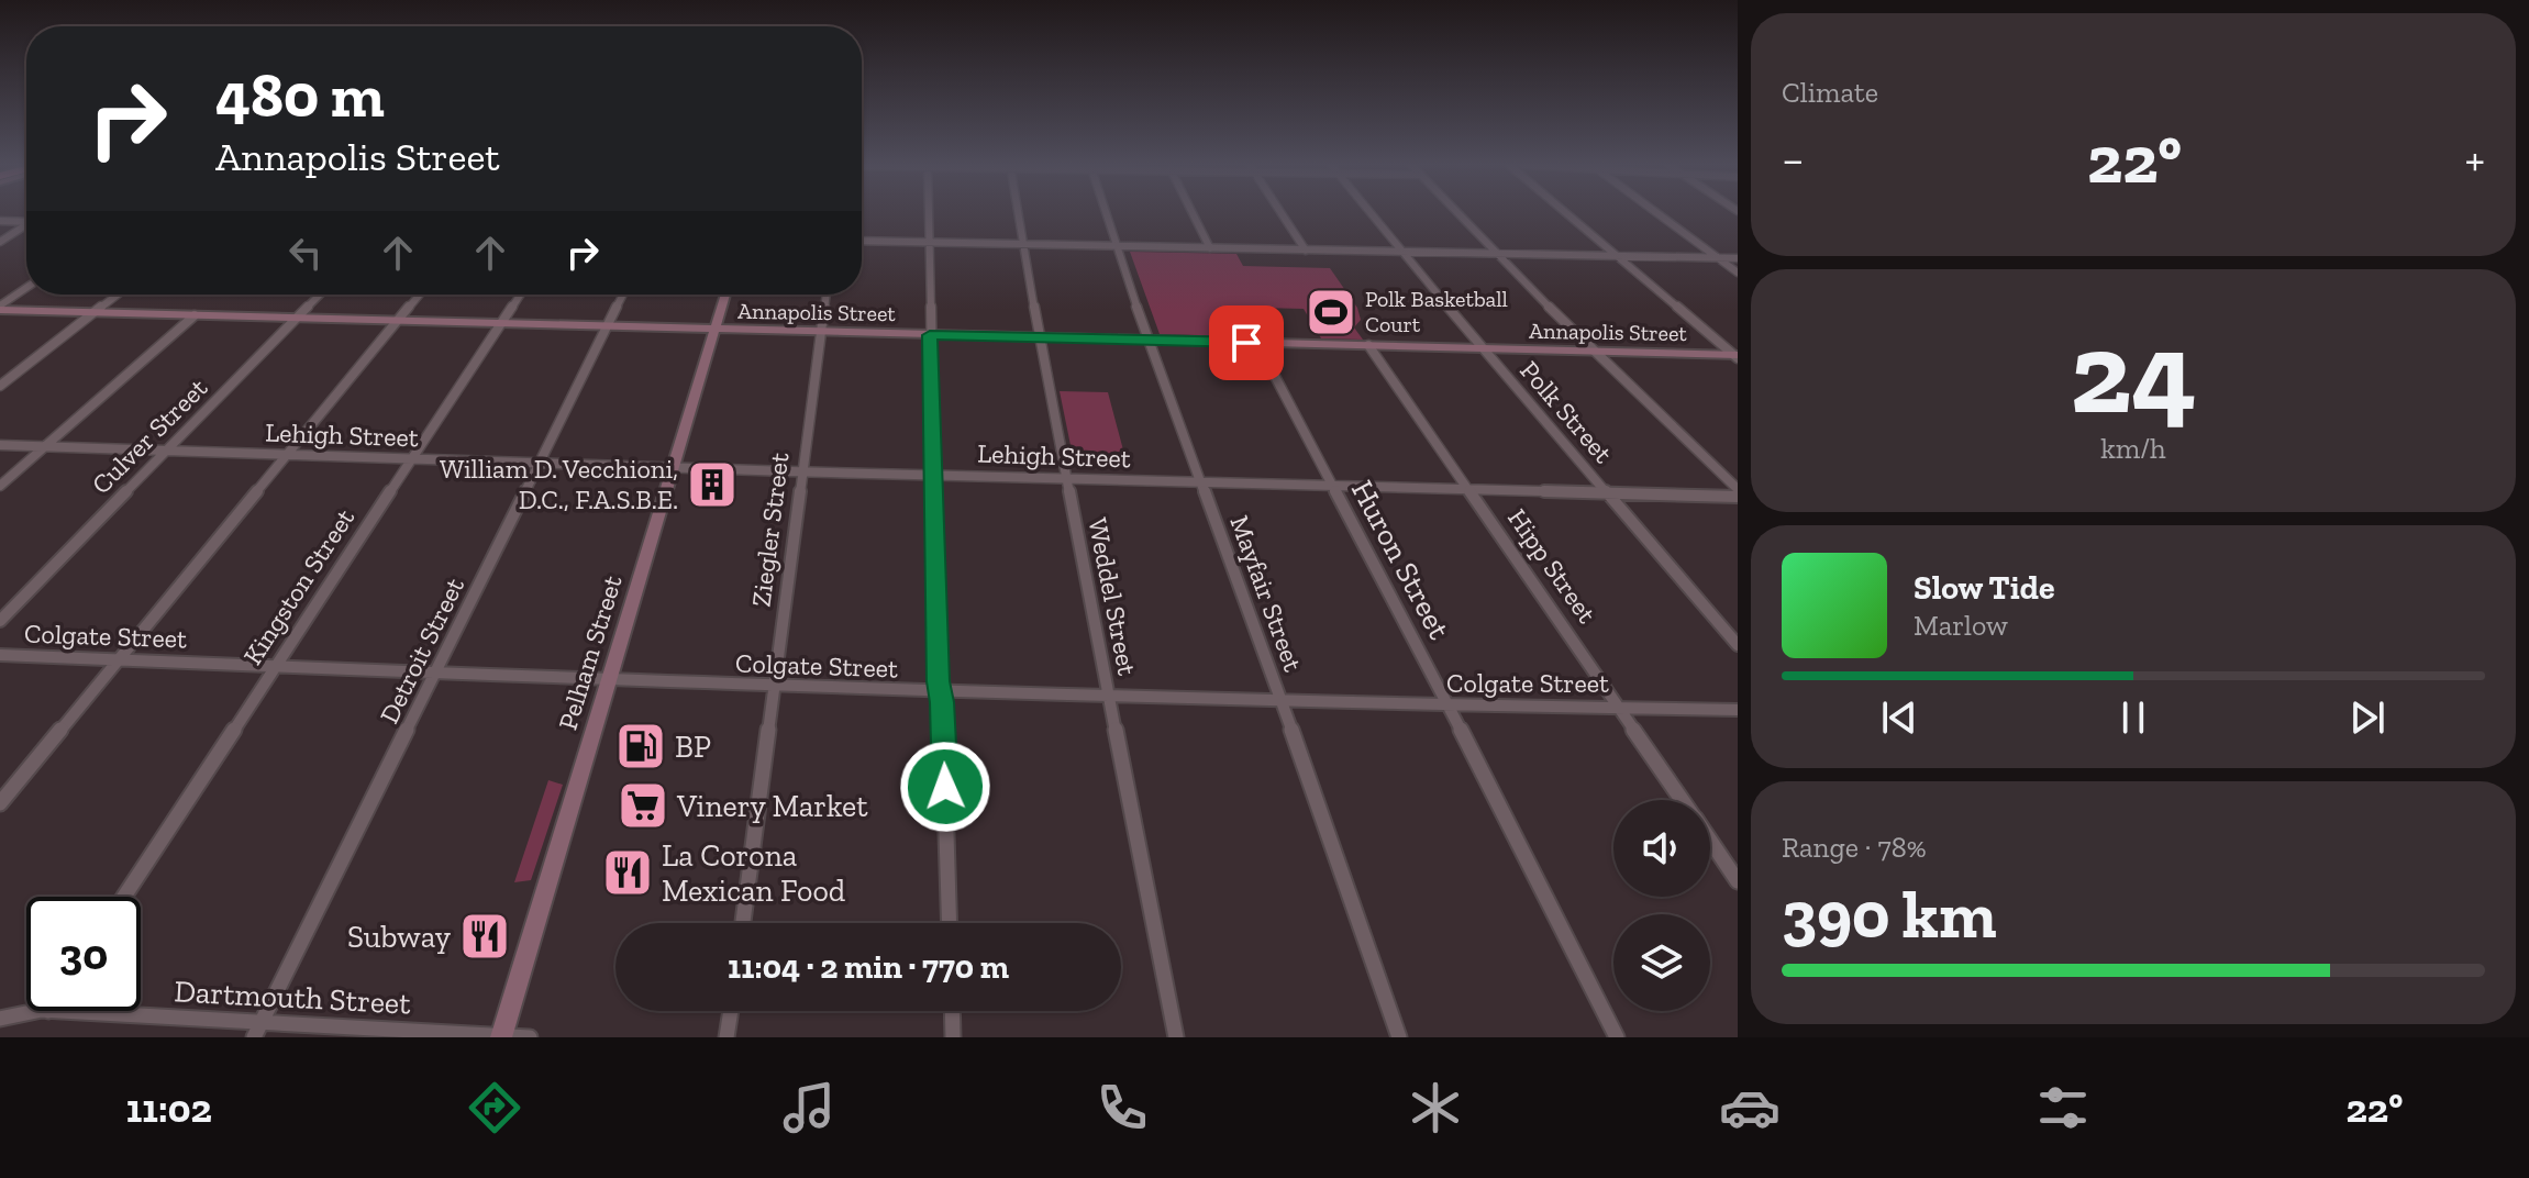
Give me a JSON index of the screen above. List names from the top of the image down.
{
  "streets": {
    "street": [
      "Annapolis Street",
      "Polk Street",
      "Lehigh Street",
      "Culver Street",
      "Ziegler Street",
      "Huron Street",
      "Hipp Street",
      "Kingston Street",
      "Mayfair Street",
      "Weddel Street",
      "Colgate Street",
      "Detroit Street",
      "Pelham Street",
      "Dartmouth Street"
    ]
  },
  "crossings": [
    ["Annapolis Street", "Polk Street"],
    ["Annapolis Street", "Culver Street"],
    ["Annapolis Street", "Ziegler Street"],
    ["Annapolis Street", "Huron Street"],
    ["Annapolis Street", "Hipp Street"],
    ["Annapolis Street", "Kingston Street"],
    ["Annapolis Street", "Mayfair Street"],
    ["Annapolis Street", "Weddel Street"],
    ["Annapolis Street", "Detroit Street"],
    ["Annapolis Street", "Pelham Street"],
    ["Polk Street", "Lehigh Street"],
    ["Lehigh Street", "Culver Street"],
    ["Lehigh Street", "Ziegler Street"],
    ["Lehigh Street", "Huron Street"],
    ["Lehigh Street", "Hipp Street"],
    ["Lehigh Street", "Kingston Street"],
    ["Lehigh Street", "Mayfair Street"],
    ["Lehigh Street", "Weddel Street"],
    ["Lehigh Street", "Detroit Street"],
    ["Lehigh Street", "Pelham Street"],
    ["Ziegler Street", "Colgate Street"],
    ["Huron Street", "Colgate Street"],
    ["Hipp Street", "Colgate Street"],
    ["Kingston Street", "Colgate Street"],
    ["Mayfair Street", "Colgate Street"],
    ["Weddel Street", "Colgate Street"],
    ["Colgate Street", "Detroit Street"],
    ["Colgate Street", "Pelham Street"],
    ["Detroit Street", "Dartmouth Street"],
    ["Pelham Street", "Dartmouth Street"]
  ],
  "places": {
    "sports": ["Polk Basketball Court"],
    "building": ["William D. Vecchioni, D.C., F.A.S.B.E."],
    "fuel station": ["BP"],
    "supermarket": ["Vinery Market"],
    "restaurant": ["La Corona Mexican Food", "Subway"]
  },
  "page": {
    "tile": [
      "Climate",
      ["24", "km/h"],
      ["Range · 78%", "390 km"]
    ],
    "turn": ["480 m", "Annapolis Street"],
    "heat": ["−", "22°", "+"],
    "song": ["Slow Tide", "Marlow"],
    "limit": "30",
    "trip": "11:04 · 2 min · 770 m",
    "tabs": ["11:02", "22°"]
  }
}
